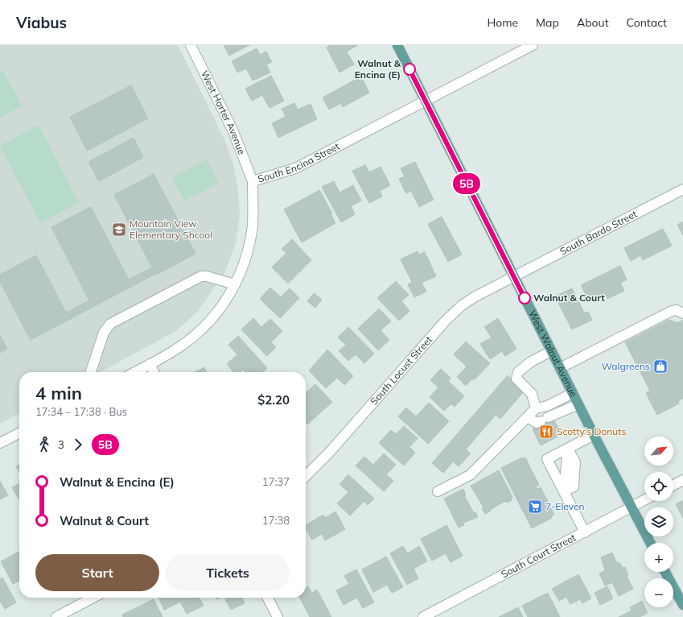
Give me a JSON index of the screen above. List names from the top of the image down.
{
  "streets": {
    "main road": ["West Walnut Avenue"],
    "street": [
      "West Harter Avenue",
      "South Encina Street",
      "South Bardo Street",
      "South Locust Street",
      "South Court Street"
    ]
  },
  "crossings": [
    ["West Harter Avenue", "South Encina Street"],
    ["South Encina Street", "West Walnut Avenue"],
    ["South Bardo Street", "West Walnut Avenue"],
    ["South Bardo Street", "South Locust Street"],
    ["West Walnut Avenue", "South Locust Street"],
    ["West Walnut Avenue", "South Court Street"]
  ],
  "places": {
    "other": ["Walnut & Encina (E)", "Walnut & Court"],
    "school or university": ["Mountain View Elementary Shcool"],
    "shop": ["Walgreens"],
    "restaurant": ["Scotty's Donuts"],
    "supermarket": ["7-Eleven"]
  },
  "lines": ["bus line 5B"],
  "north": "top right",
  "page": {
    "header": "Viabus",
    "nav": [
      "Home",
      "Map",
      "About",
      "Contact"
    ],
    "on_map": "5B",
    "heading": ["4 min", "17:34 – 17:38 · Bus", "$2.20"],
    "legs": ["3", "5B"],
    "map_buttons": ["+", "−"],
    "list": [
      {
        "name": "Walnut & Encina (E)",
        "value": "17:37"
      },
      {
        "name": "Walnut & Court",
        "value": "17:38"
      }
    ],
    "buttons": ["Start", "Tickets"]
  }
}
